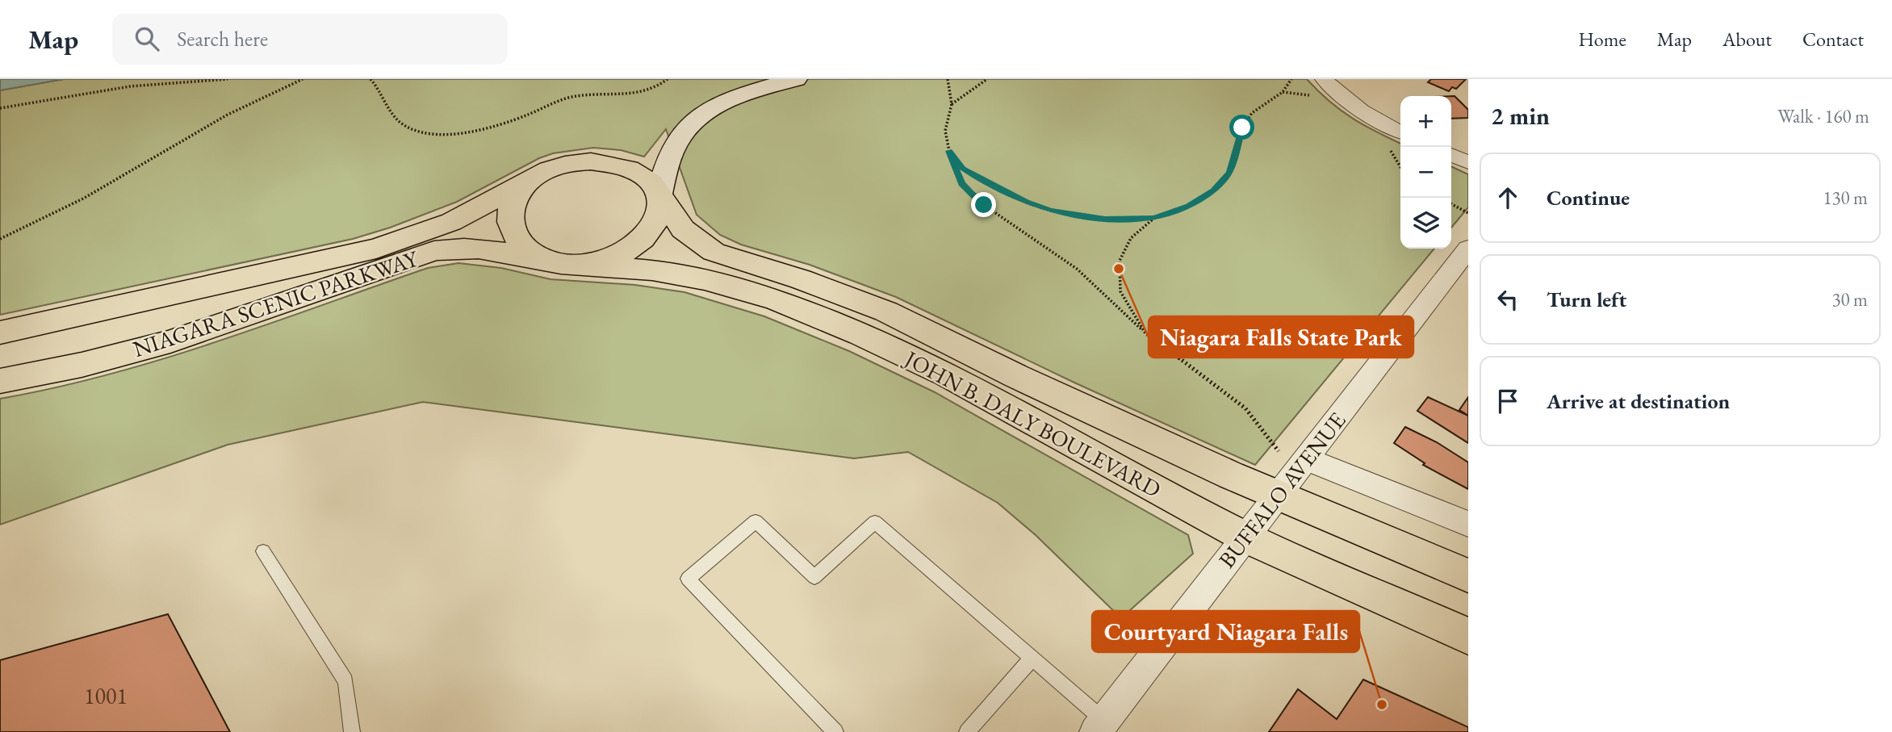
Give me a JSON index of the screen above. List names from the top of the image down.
{
  "streets": {
    "highway": ["NIAGARA SCENIC PARKWAY", "JOHN B. DALY BOULEVARD"],
    "street": ["BUFFALO AVENUE"]
  },
  "crossings": [
    ["NIAGARA SCENIC PARKWAY", "JOHN B. DALY BOULEVARD"],
    ["JOHN B. DALY BOULEVARD", "BUFFALO AVENUE"]
  ],
  "places": ["Niagara Falls State Park", "Courtyard Niagara Falls"],
  "house_numbers": ["1001"],
  "page": {
    "header": "Map",
    "search": "Search here",
    "nav": [
      "Home",
      "Map",
      "About",
      "Contact"
    ],
    "heading": ["2 min", "Walk · 160 m"],
    "map_buttons": ["+", "−"],
    "list": [
      ["Continue", "130 m"],
      ["Turn left", "30 m"],
      "Arrive at destination"
    ]
  }
}
